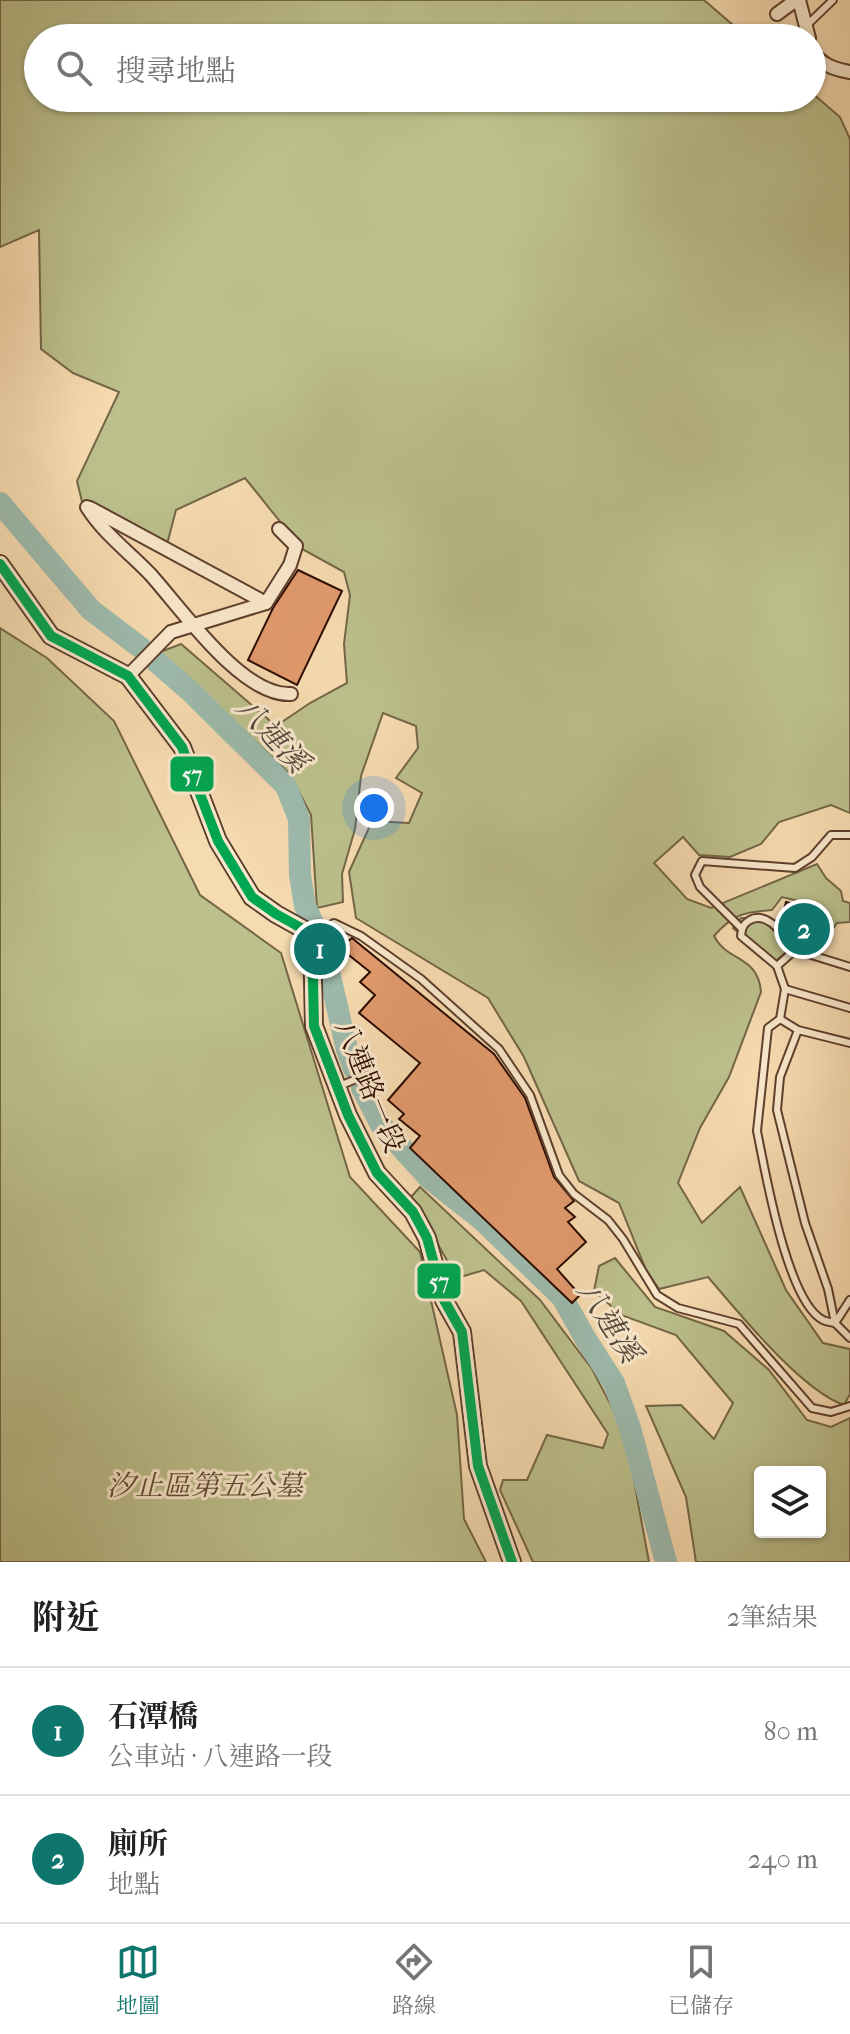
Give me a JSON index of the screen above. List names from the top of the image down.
{
  "streets": {
    "street": ["八連路一段"]
  },
  "water": ["八連溪"],
  "parks": ["汐止區第五公墓"],
  "lines": ["transit line 57"],
  "page": {
    "search": "搜尋地點",
    "pins": ["2", "1"],
    "heading": ["附近", "2筆結果"],
    "list": [
      {
        "mark": "1",
        "name": "石潭橋",
        "note": "公車站 · 八連路一段",
        "value": "80 m"
      },
      {
        "mark": "2",
        "name": "廁所",
        "note": "地點",
        "value": "240 m"
      }
    ],
    "nav": ["地圖", "路線", "已儲存"]
  }
}
